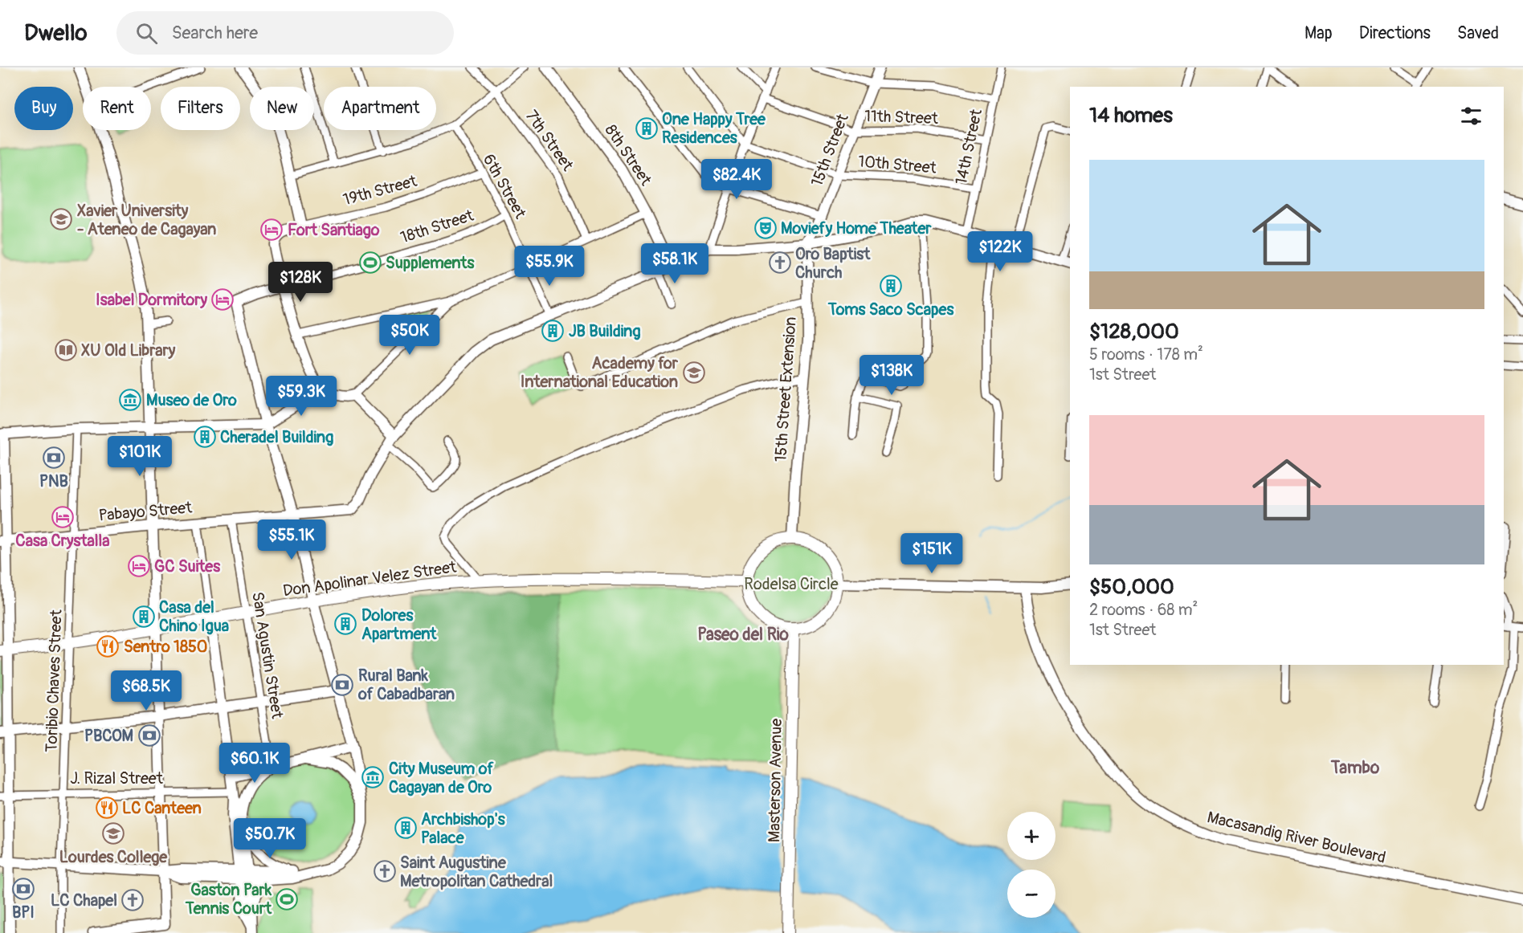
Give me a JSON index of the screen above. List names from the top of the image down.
{
  "streets": {
    "main road": ["Don Apolinar Velez Street", "Masterson Avenue"],
    "street": [
      "11th Street",
      "7th Street",
      "14th Street",
      "15th Street",
      "8th Street",
      "10th Street",
      "6th Street",
      "19th Street",
      "18th Street",
      "15th Street Extension",
      "Pabayo Street",
      "San Agustin Street",
      "Toribio Chaves Street",
      "J. Rizal Street",
      "Macasandig River Boulevard"
    ]
  },
  "crossings": [
    ["11th Street", "14th Street"],
    ["11th Street", "15th Street"],
    ["14th Street", "10th Street"],
    ["15th Street", "10th Street"],
    ["15th Street", "15th Street Extension"],
    ["6th Street", "19th Street"],
    ["6th Street", "18th Street"],
    ["19th Street", "18th Street"],
    ["15th Street Extension", "Don Apolinar Velez Street"],
    ["15th Street Extension", "Masterson Avenue"],
    ["Pabayo Street", "San Agustin Street"],
    ["Pabayo Street", "Toribio Chaves Street"],
    ["Don Apolinar Velez Street", "San Agustin Street"],
    ["Don Apolinar Velez Street", "Toribio Chaves Street"],
    ["Don Apolinar Velez Street", "Masterson Avenue"],
    ["Toribio Chaves Street", "J. Rizal Street"]
  ],
  "districts": ["Paseo del Rio", "Tambo"],
  "parks": ["Rodelsa Circle"],
  "places": {
    "building": [
      "One Happy Tree Residences",
      "Toms Saco Scapes",
      "JB Building",
      "Cheradel Building",
      "Casa del Chino Igua",
      "Dolores Apartment",
      "Archbishop's Palace"
    ],
    "school or university": ["Xavier University - Ateneo de Cagayan", "Academy for International Education", "Lourdes College"],
    "theatre": ["Moviefy Home Theater"],
    "hotel": [
      "Fort Santiago",
      "Isabel Dormitory",
      "Casa Crystalla",
      "GC Suites"
    ],
    "sports": ["Supplements", "Gaston Park Tennis Court"],
    "church": ["Oro Baptist Church", "Saint Augustine Metropolitan Cathedral", "LC Chapel"],
    "library": ["XU Old Library"],
    "museum": ["Museo de Oro", "City Museum of Cagayan de Oro"],
    "bank": [
      "PNB",
      "Rural Bank of Cabadbaran",
      "PBCOM",
      "BPI"
    ],
    "restaurant": ["Sentro 1850", "LC Canteen"]
  },
  "page": {
    "header": "Dwello",
    "search": "Search here",
    "nav": ["Map", "Directions", "Saved"],
    "chip": [
      "Buy",
      "Rent",
      "Filters",
      "New",
      "Apartment"
    ],
    "heading": "14 homes",
    "list": [
      {
        "name": "$128,000",
        "note": "5 rooms · 178 m² · 1st Street"
      },
      {
        "name": "$50,000",
        "note": "2 rooms · 68 m² · 1st Street"
      }
    ],
    "price": [
      "$82.4K",
      "$122K",
      "$58.1K",
      "$55.9K",
      "$128K",
      "$50K",
      "$138K",
      "$59.3K",
      "$101K",
      "$55.1K",
      "$151K",
      "$68.5K",
      "$60.1K",
      "$50.7K"
    ],
    "map_buttons": ["+", "−"]
  }
}
